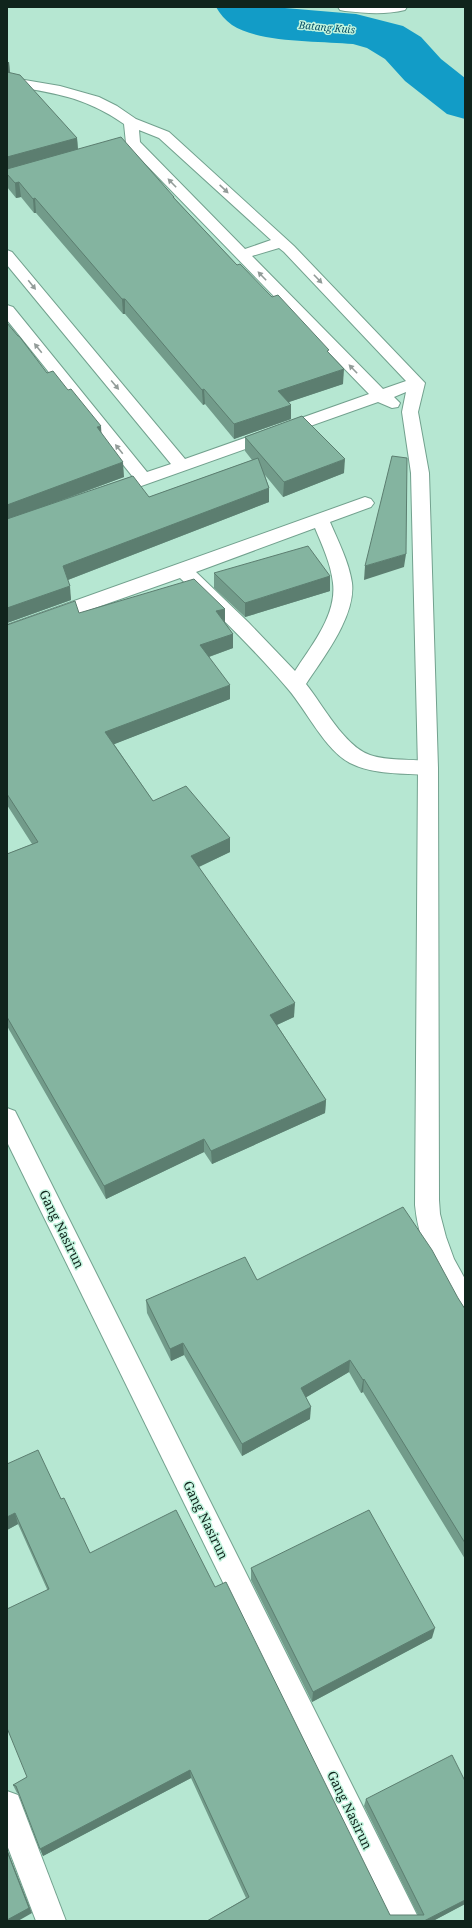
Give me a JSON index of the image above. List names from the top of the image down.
{
  "streets": {
    "street": ["Gang Nasirun"]
  },
  "water": ["Batang Kuis"]
}
